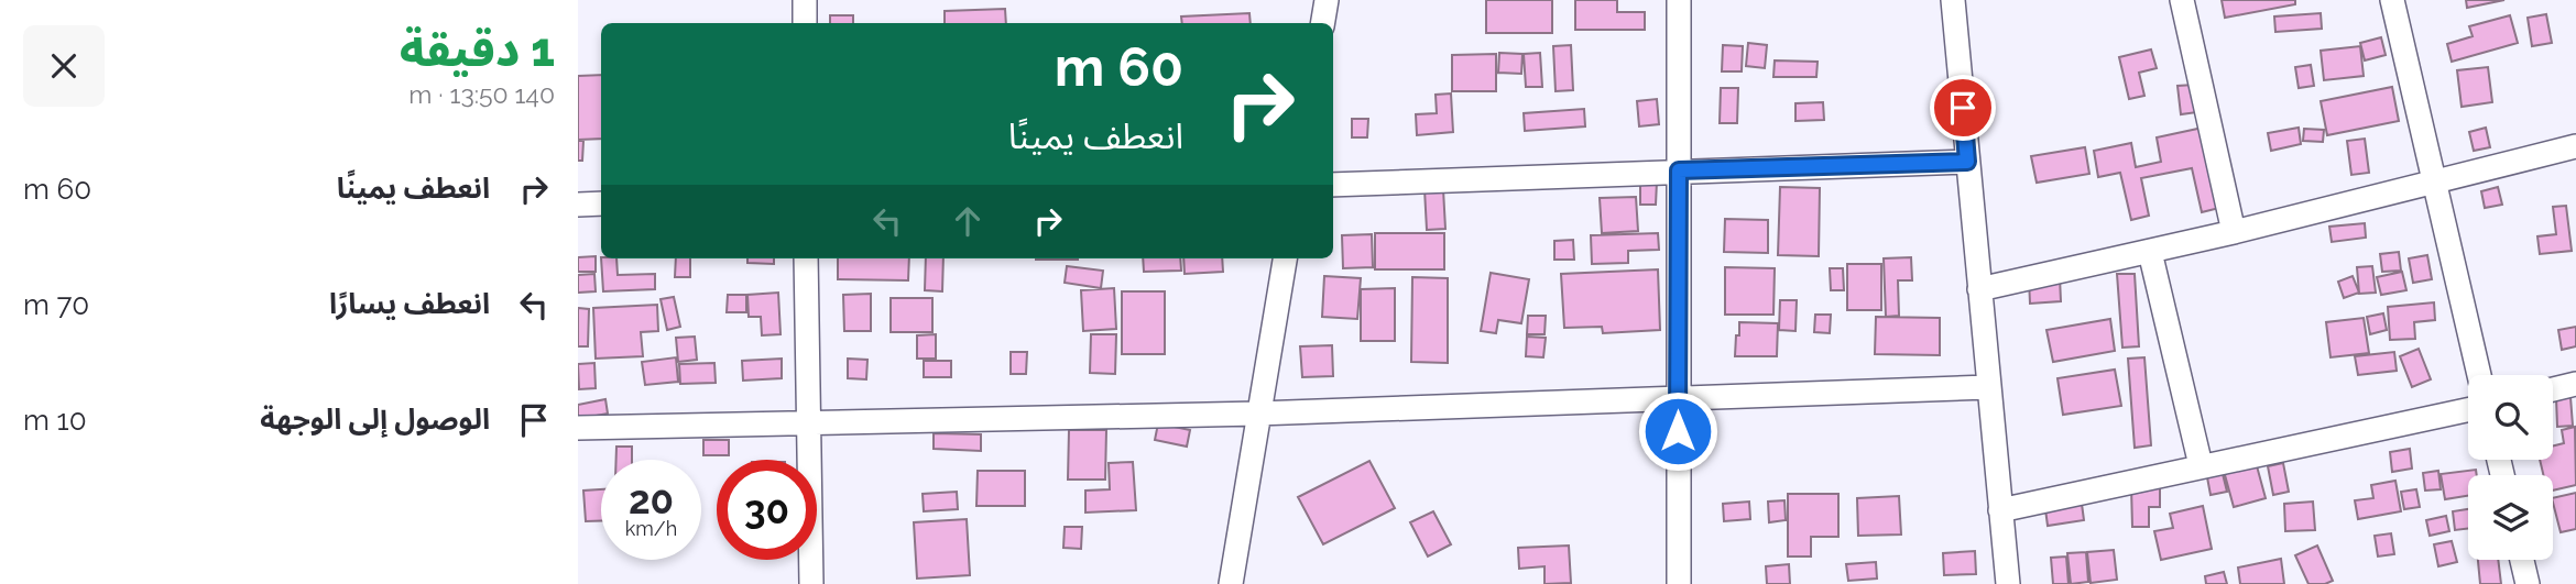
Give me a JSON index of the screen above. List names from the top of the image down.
{
  "page": {
    "heading": ["1 دقيقة", "140 m · 13:50"],
    "turn": ["60 m", "انعطف يمينًا"],
    "list": [
      {
        "name": "انعطف يمينًا",
        "value": "60 m"
      },
      {
        "name": "انعطف يسارًا",
        "value": "70 m"
      },
      {
        "name": "الوصول إلى الوجهة",
        "value": "10 m"
      }
    ],
    "speed": "20 km/h",
    "limit": "30"
  }
}
